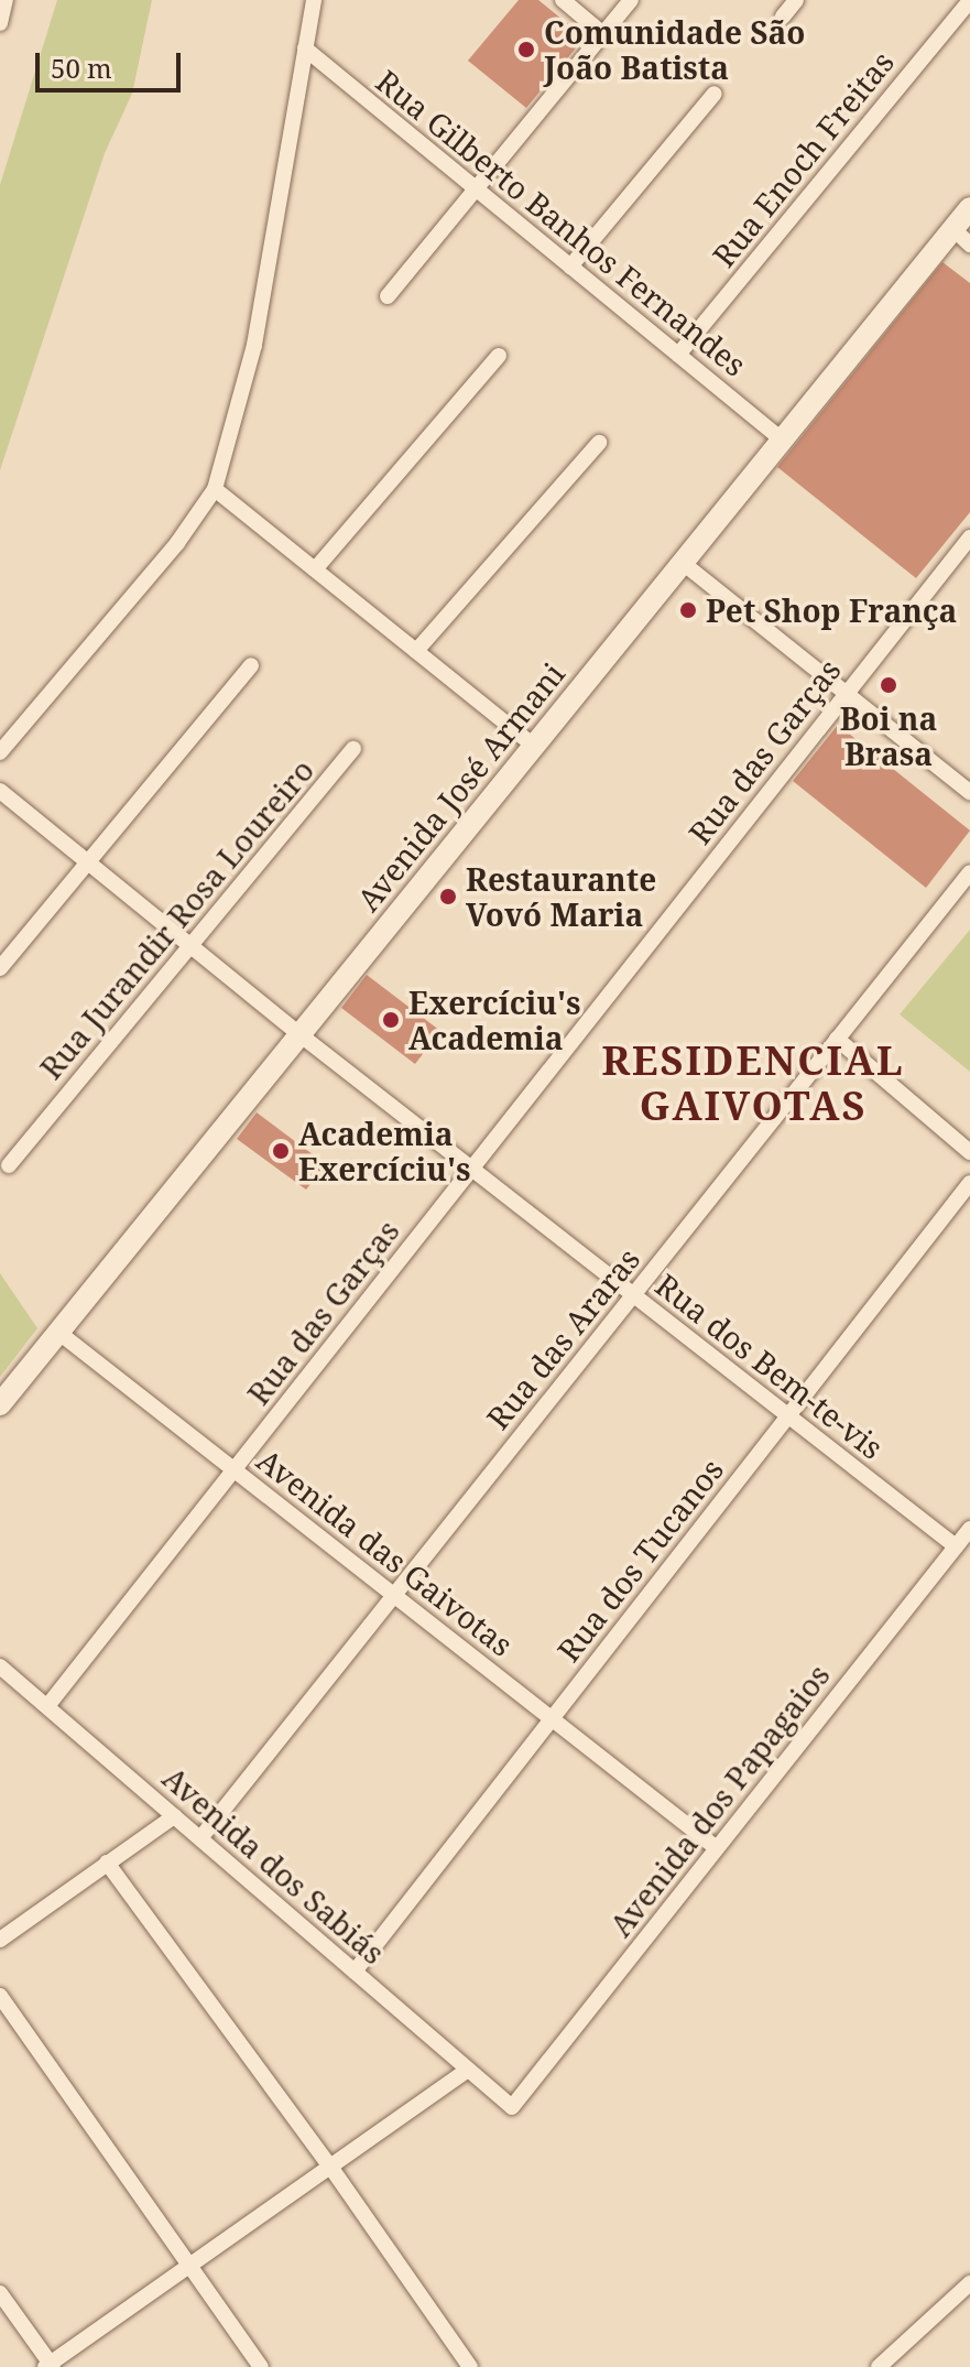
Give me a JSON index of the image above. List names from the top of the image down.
{
  "streets": {
    "main road": ["Avenida José Armani"],
    "street": [
      "Rua Enoch Freitas",
      "Rua Gilberto Banhos Fernandes",
      "Rua das Garças",
      "Rua Jurandir Rosa Loureiro",
      "Rua das Araras",
      "Rua dos Bem-te-vis",
      "Avenida das Gaivotas",
      "Rua dos Tucanos",
      "Avenida dos Papagaios",
      "Avenida dos Sabiás"
    ]
  },
  "crossings": [
    ["Rua Enoch Freitas", "Rua Gilberto Banhos Fernandes"],
    ["Rua Gilberto Banhos Fernandes", "Avenida José Armani"],
    ["Rua das Garças", "Rua dos Bem-te-vis"],
    ["Rua das Garças", "Avenida das Gaivotas"],
    ["Rua das Garças", "Avenida dos Sabiás"],
    ["Avenida José Armani", "Rua dos Bem-te-vis"],
    ["Avenida José Armani", "Avenida das Gaivotas"],
    ["Rua Jurandir Rosa Loureiro", "Rua dos Bem-te-vis"],
    ["Rua das Araras", "Rua dos Bem-te-vis"],
    ["Rua das Araras", "Avenida das Gaivotas"],
    ["Rua das Araras", "Avenida dos Sabiás"],
    ["Rua dos Bem-te-vis", "Rua dos Tucanos"],
    ["Rua dos Bem-te-vis", "Avenida dos Papagaios"],
    ["Avenida das Gaivotas", "Rua dos Tucanos"],
    ["Avenida das Gaivotas", "Avenida dos Papagaios"],
    ["Rua dos Tucanos", "Avenida dos Sabiás"],
    ["Avenida dos Papagaios", "Avenida dos Sabiás"]
  ],
  "districts": ["RESIDENCIAL GAIVOTAS"],
  "places": [
    "Comunidade São João Batista",
    "Pet Shop França",
    "Boi na Brasa",
    "Restaurante Vovó Maria",
    "Exercíciu's Academia",
    "Academia Exercíciu's"
  ],
  "scale_bar": "50 m"
}
